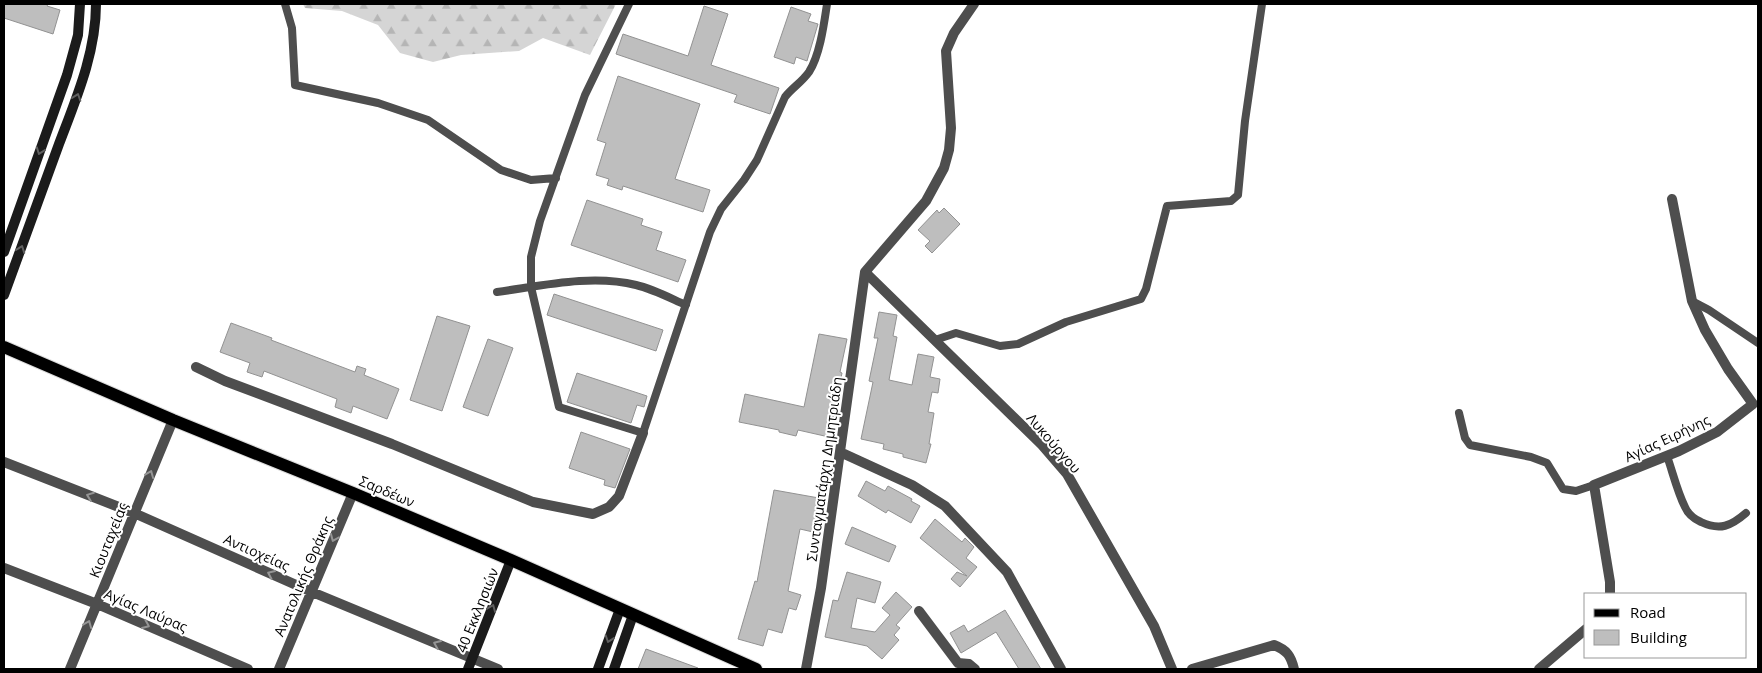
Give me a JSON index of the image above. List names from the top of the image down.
{
  "streets": {
    "main road": ["Σαρδέων"],
    "street": [
      "Αγίας Ειρήνης",
      "Λυκούργου",
      "Συνταγματάρχη Δημητριάδη",
      "Κιουταχείας",
      "Αντιοχείας",
      "Ανατολικής Θράκης",
      "Αγίας Λαύρας",
      "40 Εκκλησιών"
    ]
  },
  "crossings": [
    ["Λυκούργου", "Συνταγματάρχη Δημητριάδη"],
    ["Σαρδέων", "Κιουταχείας"],
    ["Σαρδέων", "Ανατολικής Θράκης"],
    ["Σαρδέων", "40 Εκκλησιών"],
    ["Κιουταχείας", "Αντιοχείας"],
    ["Κιουταχείας", "Αγίας Λαύρας"],
    ["Αντιοχείας", "Ανατολικής Θράκης"],
    ["Αντιοχείας", "40 Εκκλησιών"]
  ],
  "one_way": [
    "Κιουταχείας",
    "Αντιοχείας",
    "Ανατολικής Θράκης",
    "Αγίας Λαύρας",
    "40 Εκκλησιών"
  ],
  "legend": ["Road", "Building"]
}
